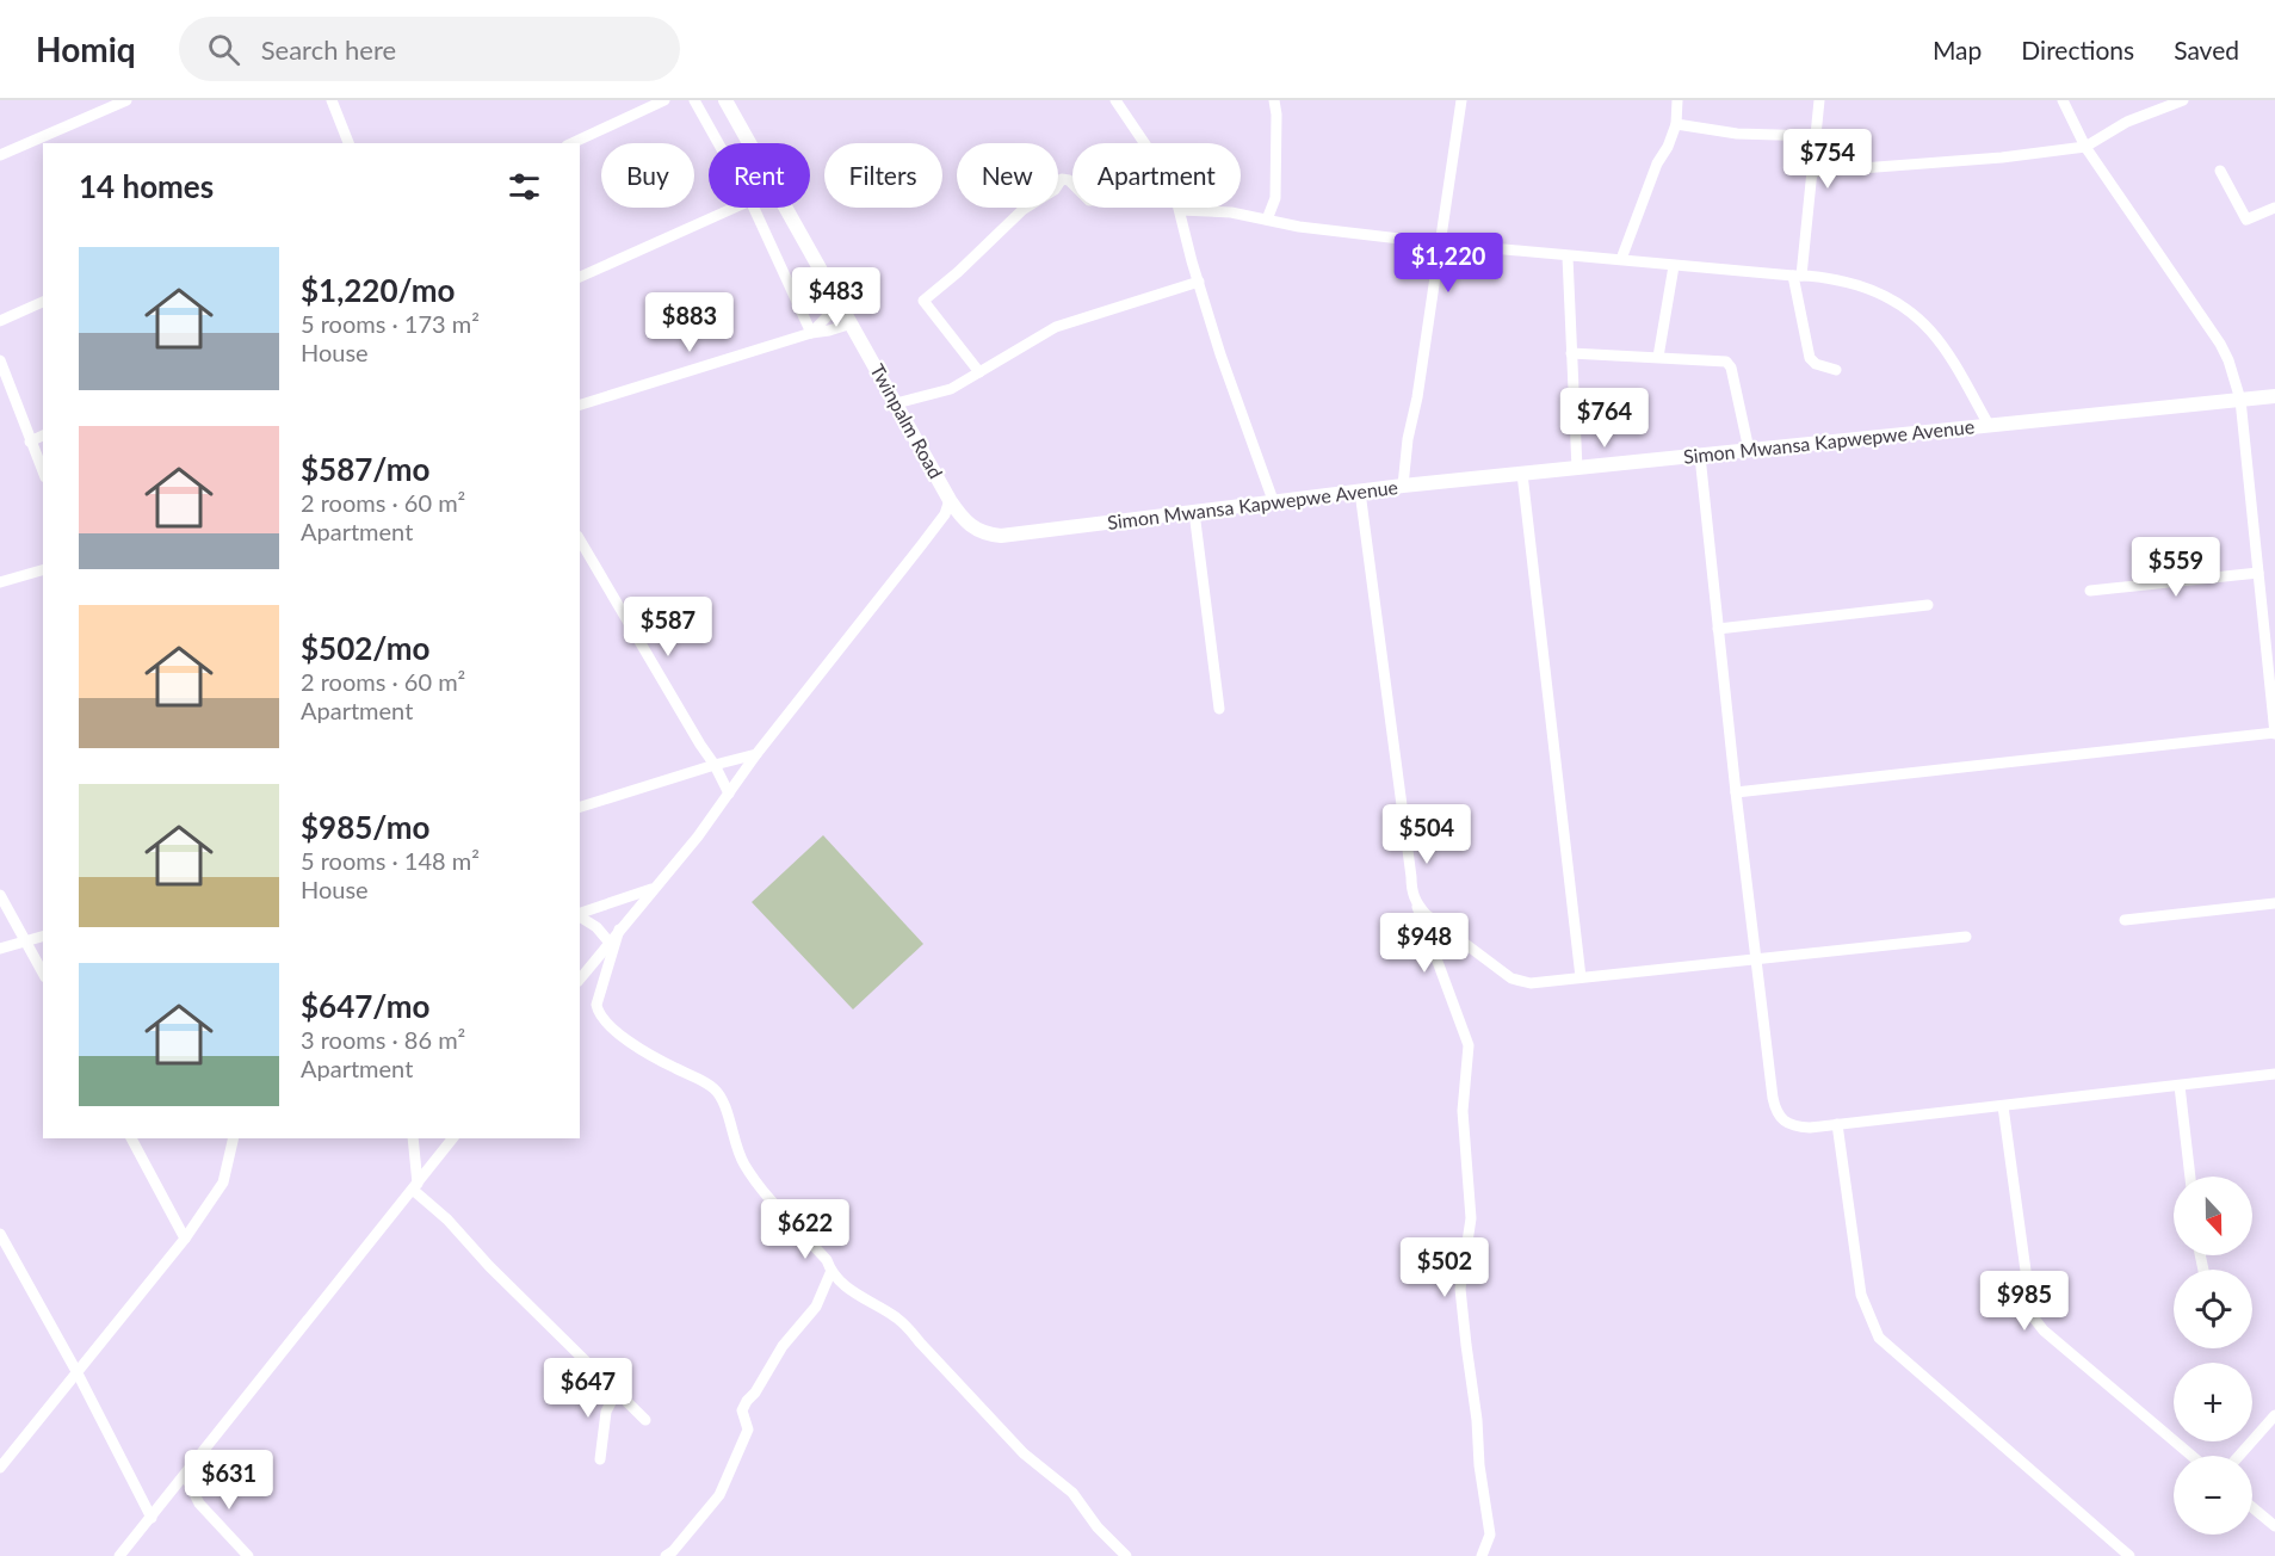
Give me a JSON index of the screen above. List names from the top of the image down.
{
  "streets": {
    "main road": ["Twinpalm Road", "Simon Mwansa Kapwepwe Avenue"]
  },
  "crossings": [
    ["Twinpalm Road", "Simon Mwansa Kapwepwe Avenue"]
  ],
  "north": "bottom",
  "page": {
    "header": "Homiq",
    "search": "Search here",
    "nav": ["Map", "Directions", "Saved"],
    "price": [
      "$754",
      "$1,220",
      "$483",
      "$883",
      "$764",
      "$559",
      "$587",
      "$504",
      "$948",
      "$622",
      "$502",
      "$985",
      "$647",
      "$631"
    ],
    "chip": [
      "Buy",
      "Rent",
      "Filters",
      "New",
      "Apartment"
    ],
    "heading": "14 homes",
    "list": [
      {
        "name": "$1,220/mo",
        "note": "5 rooms · 173 m² · House"
      },
      {
        "name": "$587/mo",
        "note": "2 rooms · 60 m² · Apartment"
      },
      {
        "name": "$502/mo",
        "note": "2 rooms · 60 m² · Apartment"
      },
      {
        "name": "$985/mo",
        "note": "5 rooms · 148 m² · House"
      },
      {
        "name": "$647/mo",
        "note": "3 rooms · 86 m² · Apartment"
      }
    ],
    "map_buttons": ["+", "−"]
  }
}
